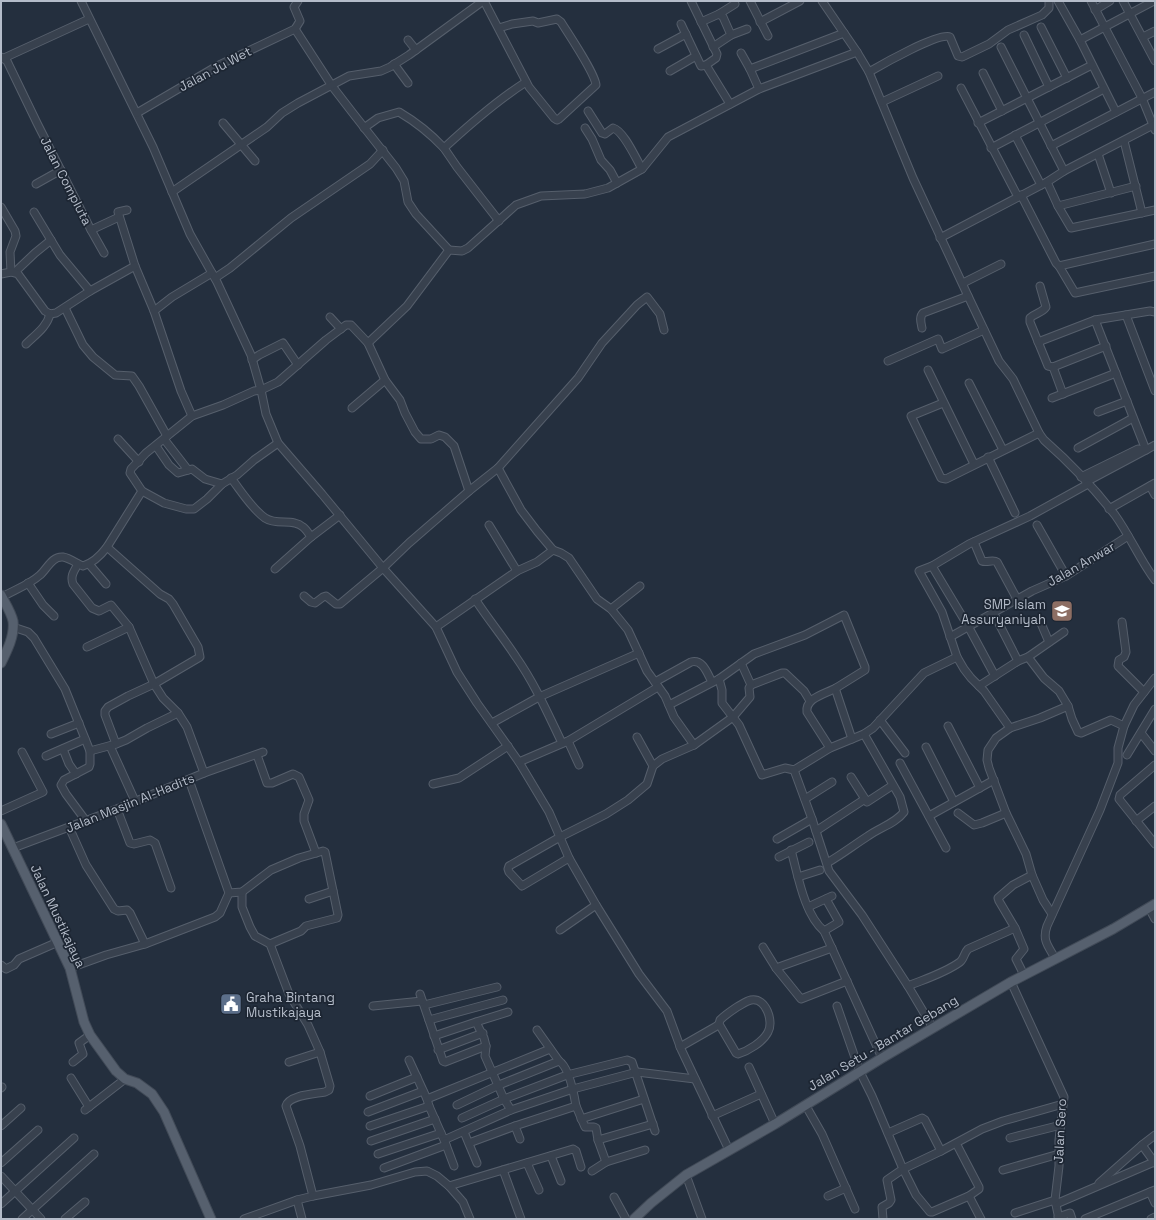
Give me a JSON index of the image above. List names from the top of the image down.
{
  "streets": {
    "main road": ["Jalan Mustikajaya", "Jalan Setu - Bantar Gebang"],
    "street": [
      "Jalan Ju Wet",
      "Jalan Compluta",
      "Jalan Anwar",
      "Jalan Masjin Al-Hadits",
      "Jalan Sero"
    ]
  },
  "crossings": [
    ["Jalan Masjin Al-Hadits", "Jalan Mustikajaya"],
    ["Jalan Setu - Bantar Gebang", "Jalan Sero"]
  ],
  "places": {
    "school or university": ["SMP Islam Assuryaniyah"],
    "public building": ["Graha Bintang Mustikajaya"]
  }
}
